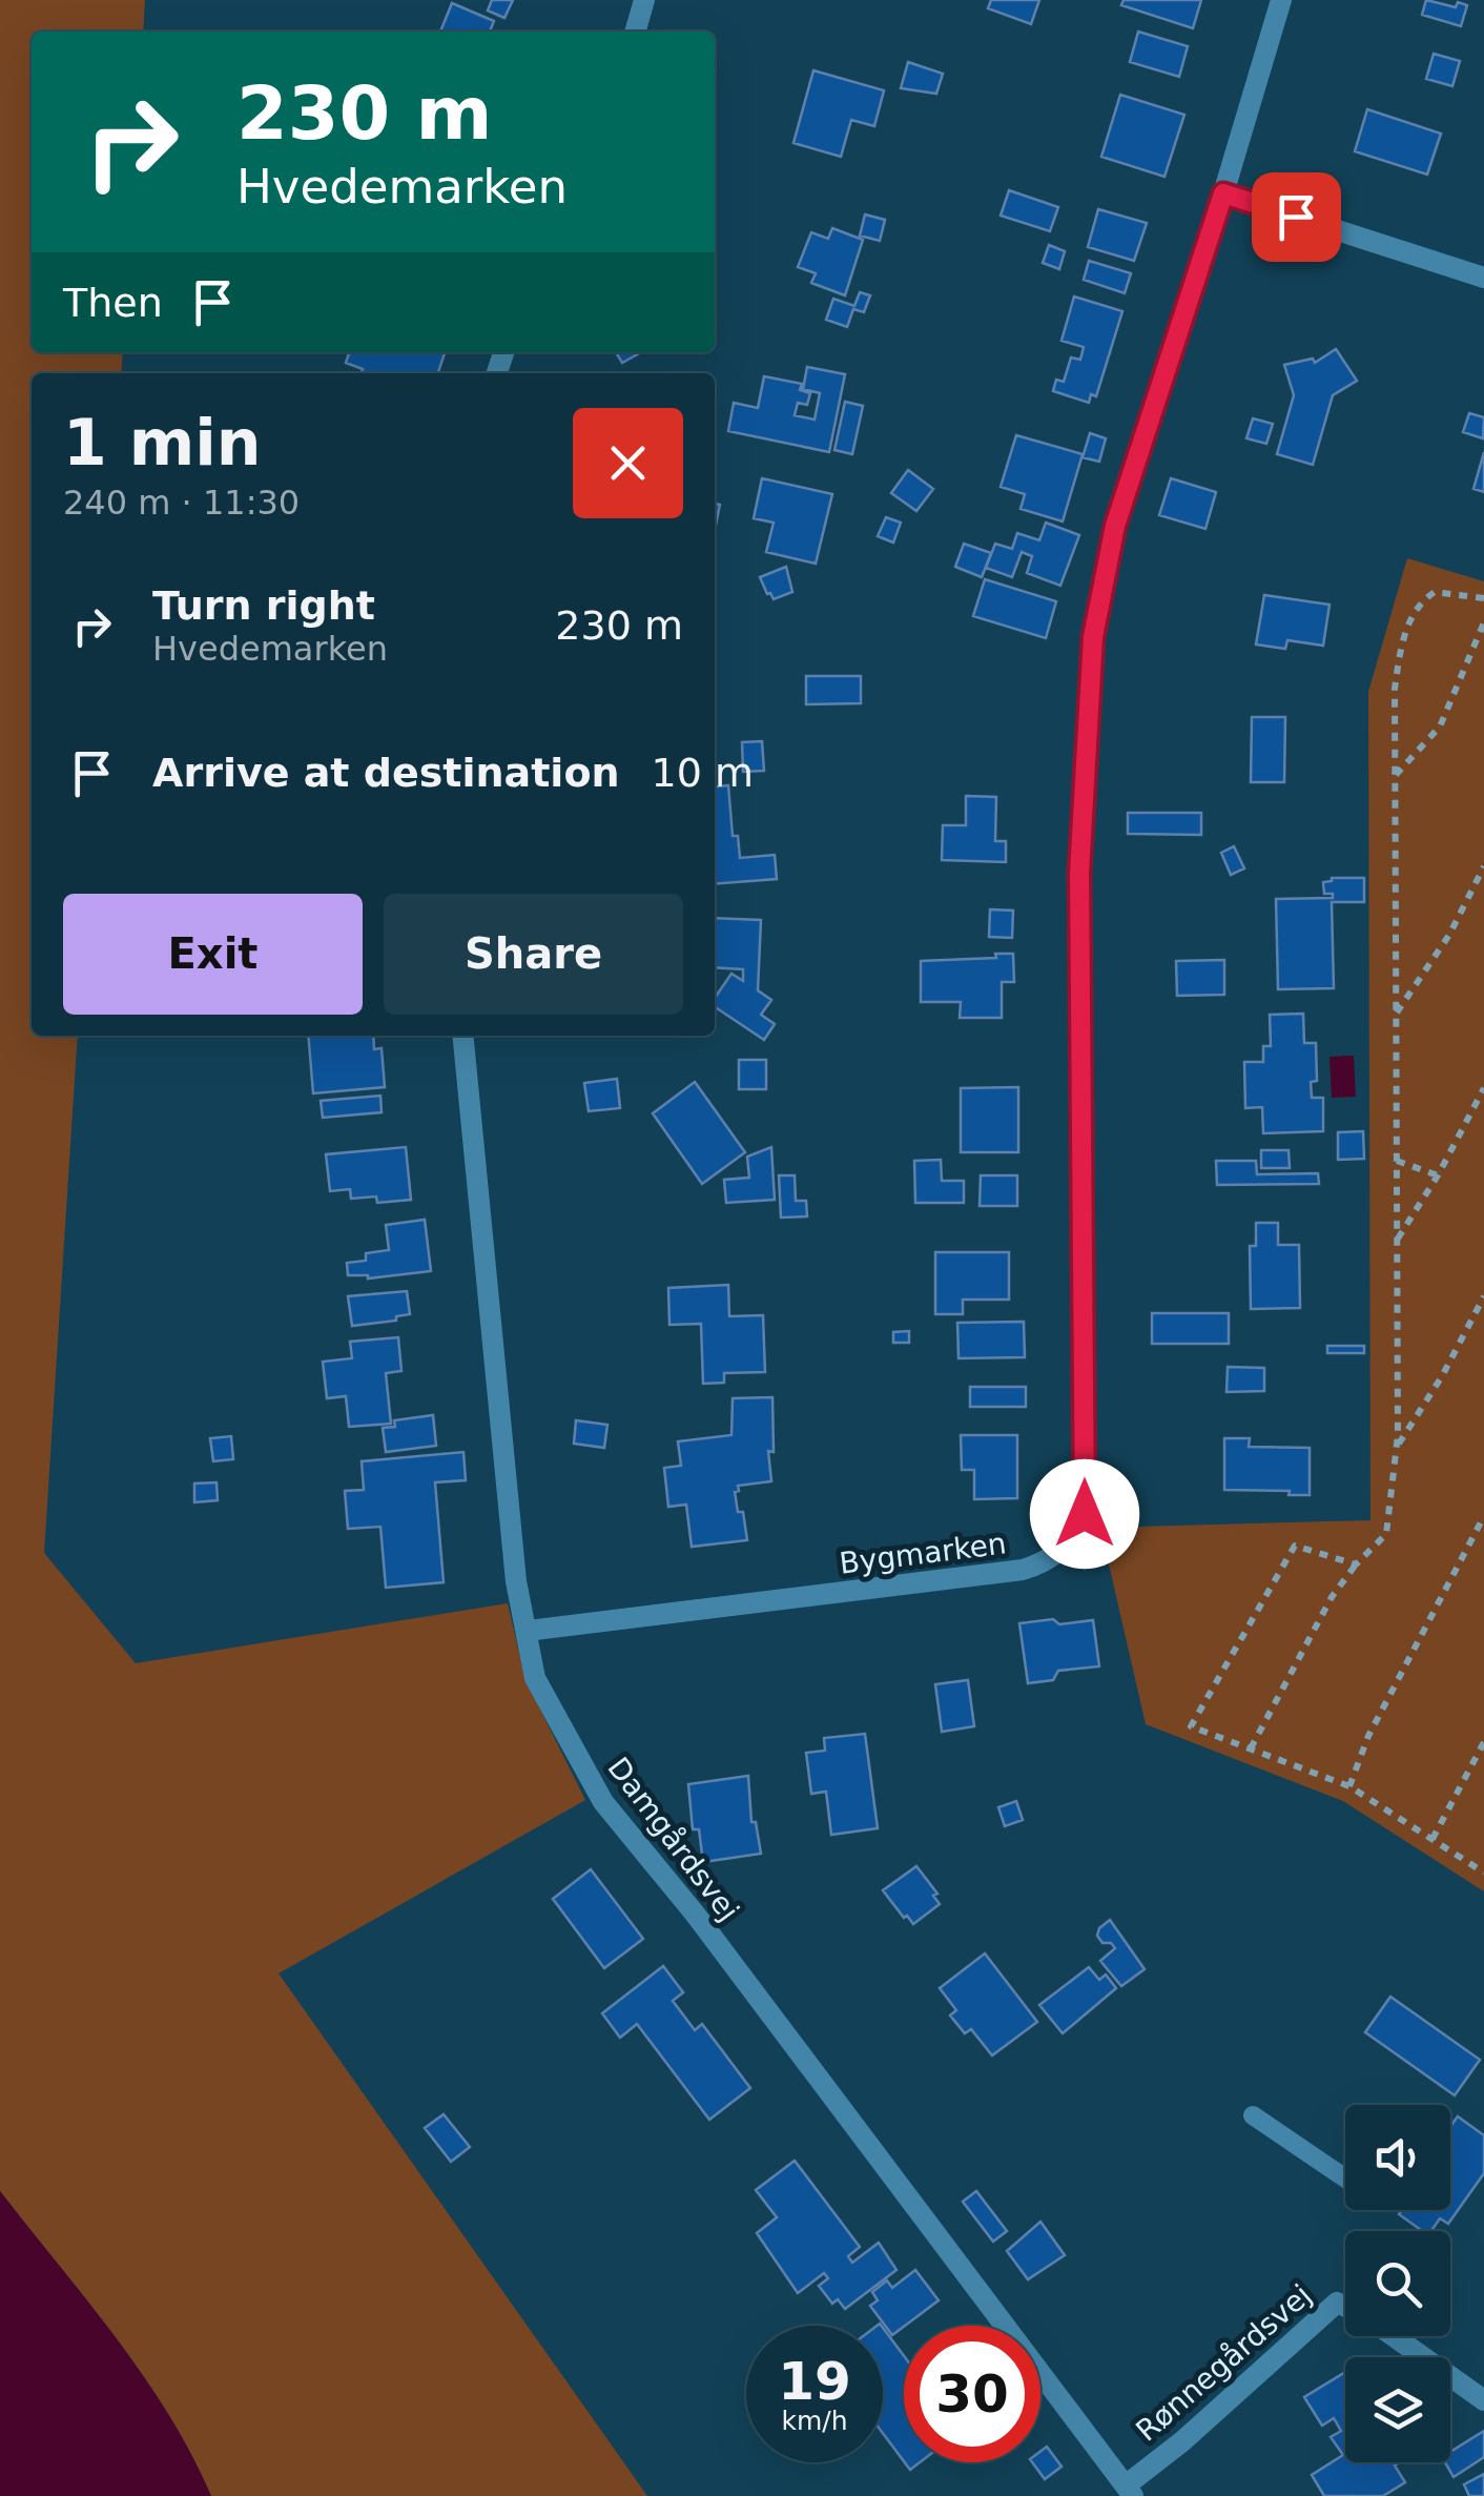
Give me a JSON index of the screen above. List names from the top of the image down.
{
  "streets": {
    "street": ["Bygmarken", "Damgårdsvej", "Rønnegårdsvej"]
  },
  "crossings": [
    ["Bygmarken", "Damgårdsvej"],
    ["Damgårdsvej", "Rønnegårdsvej"]
  ],
  "page": {
    "turn": ["230 m", "Hvedemarken"],
    "then": "Then",
    "heading": ["1 min", "240 m · 11:30"],
    "list": [
      {
        "name": "Turn right",
        "note": "Hvedemarken",
        "value": "230 m"
      },
      {
        "name": "Arrive at destination",
        "value": "10 m"
      }
    ],
    "buttons": ["Exit", "Share"],
    "speed": "19 km/h",
    "limit": "30"
  }
}
